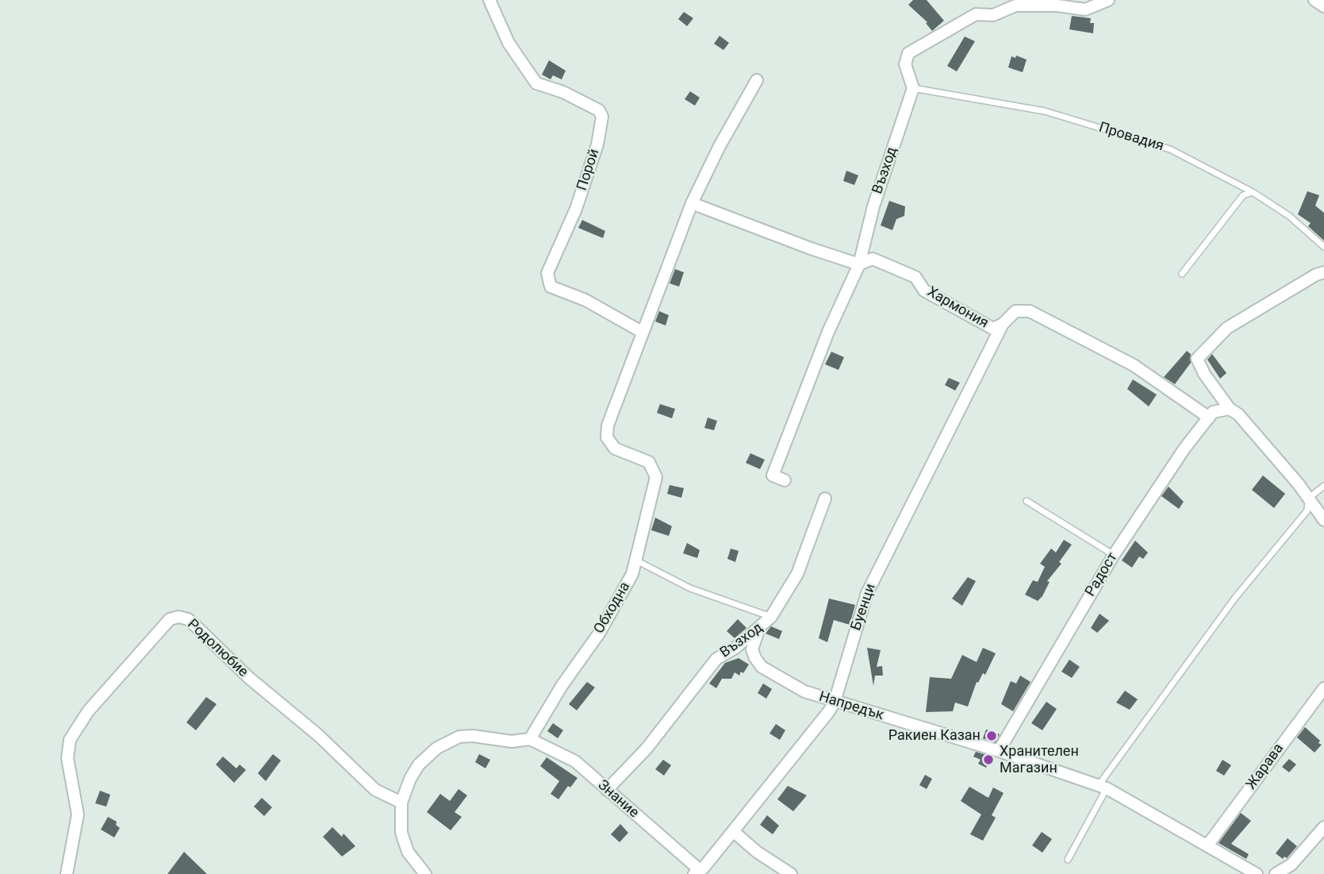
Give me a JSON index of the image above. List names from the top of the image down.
{
  "streets": {
    "street": [
      "Порой",
      "Възход",
      "Хармония",
      "Радост",
      "Буенци",
      "Обходна",
      "Родолюбие",
      "Напредък",
      "Жарава",
      "Знание"
    ],
    "lane": ["Провадия"]
  },
  "crossings": [
    ["Провадия", "Възход"],
    ["Порой", "Обходна"],
    ["Възход", "Хармония"],
    ["Възход", "Напредък"],
    ["Възход", "Знание"],
    ["Хармония", "Радост"],
    ["Хармония", "Буенци"],
    ["Радост", "Напредък"],
    ["Буенци", "Напредък"],
    ["Буенци", "Знание"],
    ["Обходна", "Знание"],
    ["Напредък", "Жарава"]
  ],
  "places": ["Ракиен Казан", "Хранителен Магазин"]
}
